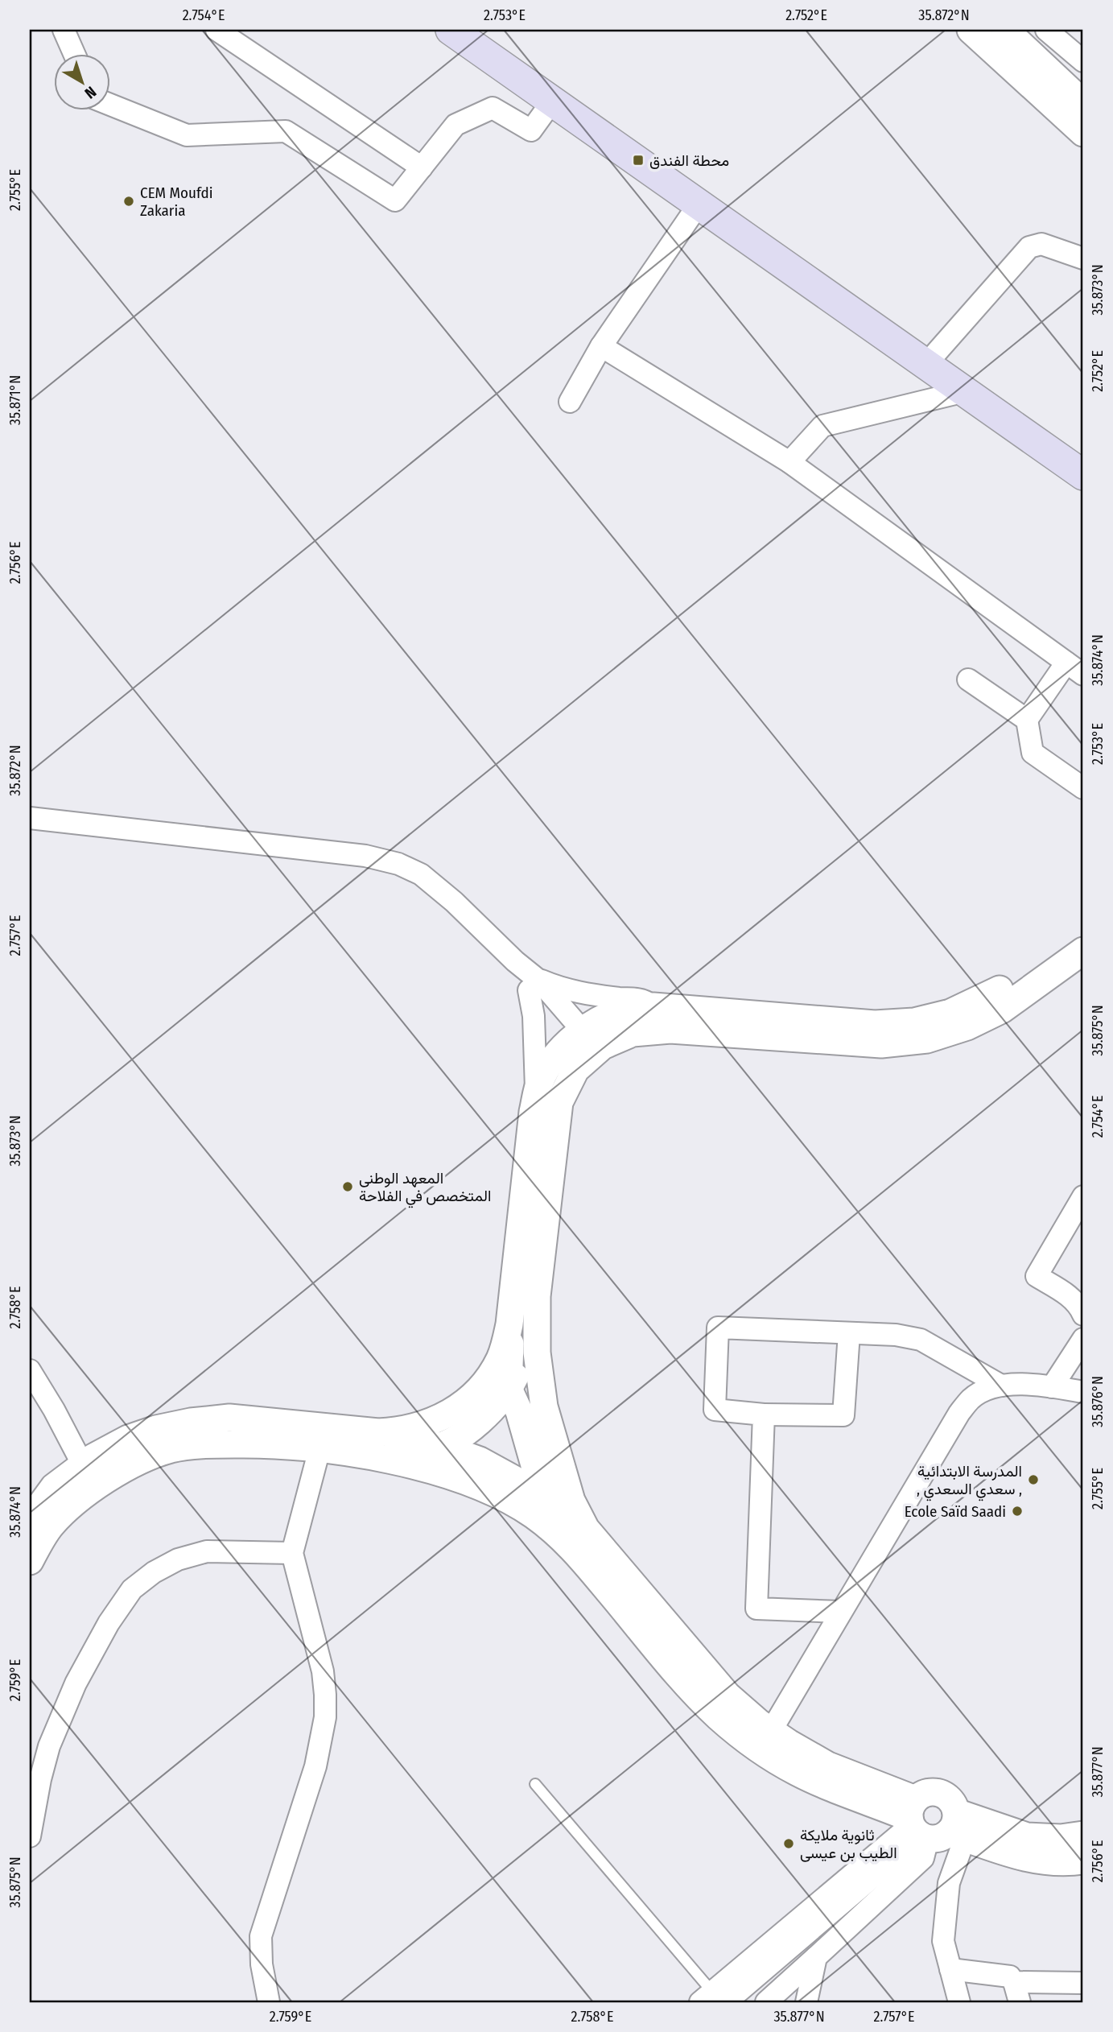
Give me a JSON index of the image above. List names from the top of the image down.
{
  "places": {
    "transit": ["محطة الفندق"],
    "other": [
      "CEM Moufdi Zakaria",
      "المعهد الوطني المتخصص في الفلاحة",
      "المدرسة الابتدائية , سعدي السعدي ,",
      "Ecole Saïd Saadi",
      "ثانوية ملايكة الطيب بن عيسى"
    ]
  },
  "north": "bottom right",
  "coordinates": [
    "2.754°E",
    "2.753°E",
    "2.752°E",
    "35.872°N",
    "2.755°E",
    "35.873°N",
    "35.871°N",
    "2.756°E",
    "35.874°N",
    "2.757°E",
    "35.875°N",
    "2.758°E",
    "35.876°N",
    "2.759°E",
    "35.877°N"
  ]
}
